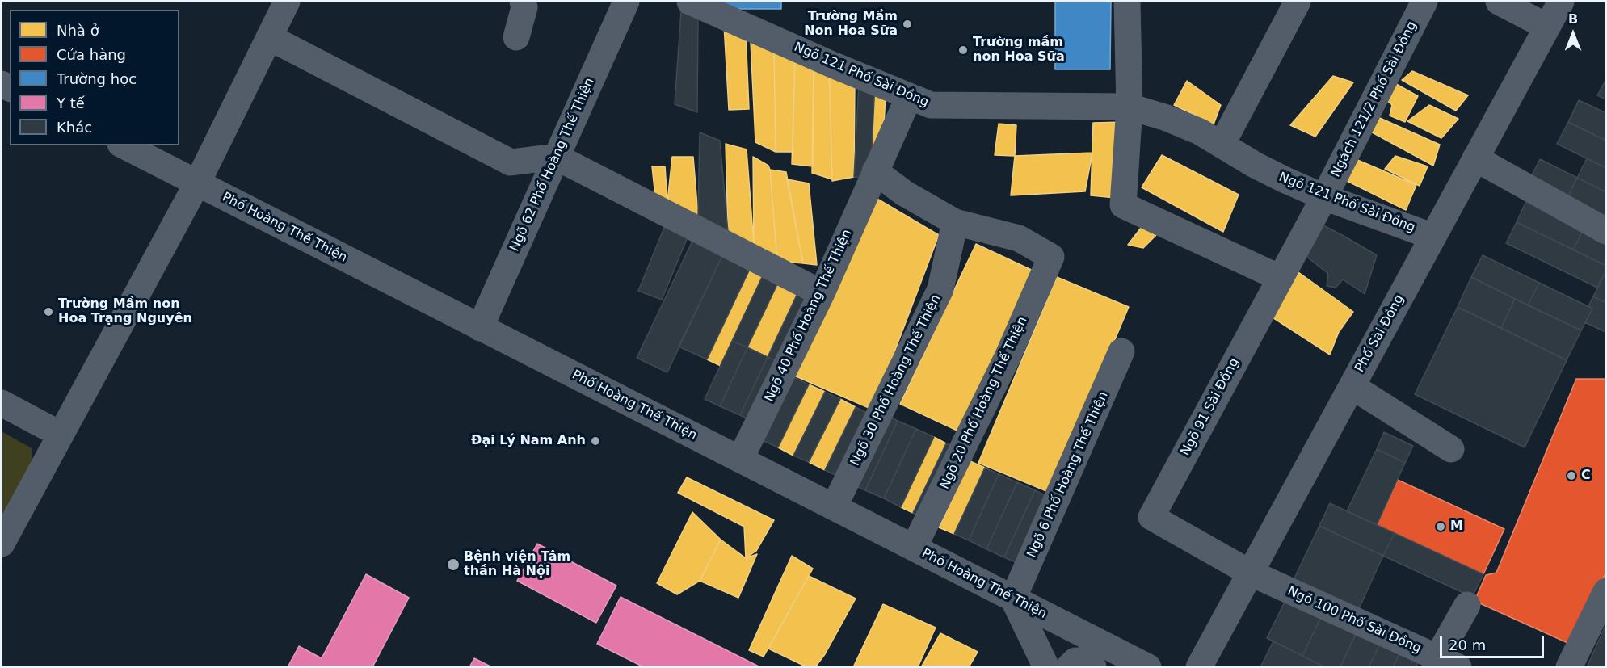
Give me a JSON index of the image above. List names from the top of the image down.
{
  "streets": {
    "street": [
      "Ngõ 121 Phố Sài Đồng",
      "Ngách 121/2 Phố Sài Đồng",
      "Ngõ 62 Phố Hoàng Thế Thiện",
      "Phố Hoàng Thế Thiện",
      "Ngõ 40 Phố Hoàng Thế Thiện",
      "Phố Sài Đồng",
      "Ngõ 30 Phố Hoàng Thế Thiện",
      "Ngõ 20 Phố Hoàng Thế Thiện",
      "Ngõ 91 Sài Đồng",
      "Ngõ 6 Phố Hoàng Thế Thiện",
      "Ngõ 100 Phố Sài Đồng"
    ]
  },
  "crossings": [
    ["Ngõ 121 Phố Sài Đồng", "Ngách 121/2 Phố Sài Đồng"],
    ["Ngõ 121 Phố Sài Đồng", "Ngõ 40 Phố Hoàng Thế Thiện"],
    ["Ngõ 121 Phố Sài Đồng", "Phố Sài Đồng"],
    ["Ngõ 121 Phố Sài Đồng", "Ngõ 91 Sài Đồng"],
    ["Ngách 121/2 Phố Sài Đồng", "Ngõ 91 Sài Đồng"],
    ["Ngõ 62 Phố Hoàng Thế Thiện", "Phố Hoàng Thế Thiện"],
    ["Phố Hoàng Thế Thiện", "Ngõ 40 Phố Hoàng Thế Thiện"],
    ["Phố Hoàng Thế Thiện", "Ngõ 30 Phố Hoàng Thế Thiện"],
    ["Phố Hoàng Thế Thiện", "Ngõ 20 Phố Hoàng Thế Thiện"],
    ["Phố Hoàng Thế Thiện", "Ngõ 6 Phố Hoàng Thế Thiện"],
    ["Phố Sài Đồng", "Ngõ 91 Sài Đồng"],
    ["Phố Sài Đồng", "Ngõ 100 Phố Sài Đồng"],
    ["Ngõ 30 Phố Hoàng Thế Thiện", "Ngõ 20 Phố Hoàng Thế Thiện"],
    ["Ngõ 91 Sài Đồng", "Ngõ 100 Phố Sài Đồng"]
  ],
  "places": [
    "Trường Mầm Non Hoa Sữa",
    "Trường mầm non Hoa Sữa",
    "Trường Mầm non Hoa Trạng Nguyên",
    "Đại Lý Nam Anh",
    "C",
    "M",
    "Bệnh viện Tâm thần Hà Nội"
  ],
  "legend": [
    "Nhà ở",
    "Cửa hàng",
    "Trường học",
    "Y tế",
    "Khác"
  ],
  "scale_bar": "20 m",
  "north": "top"
}
